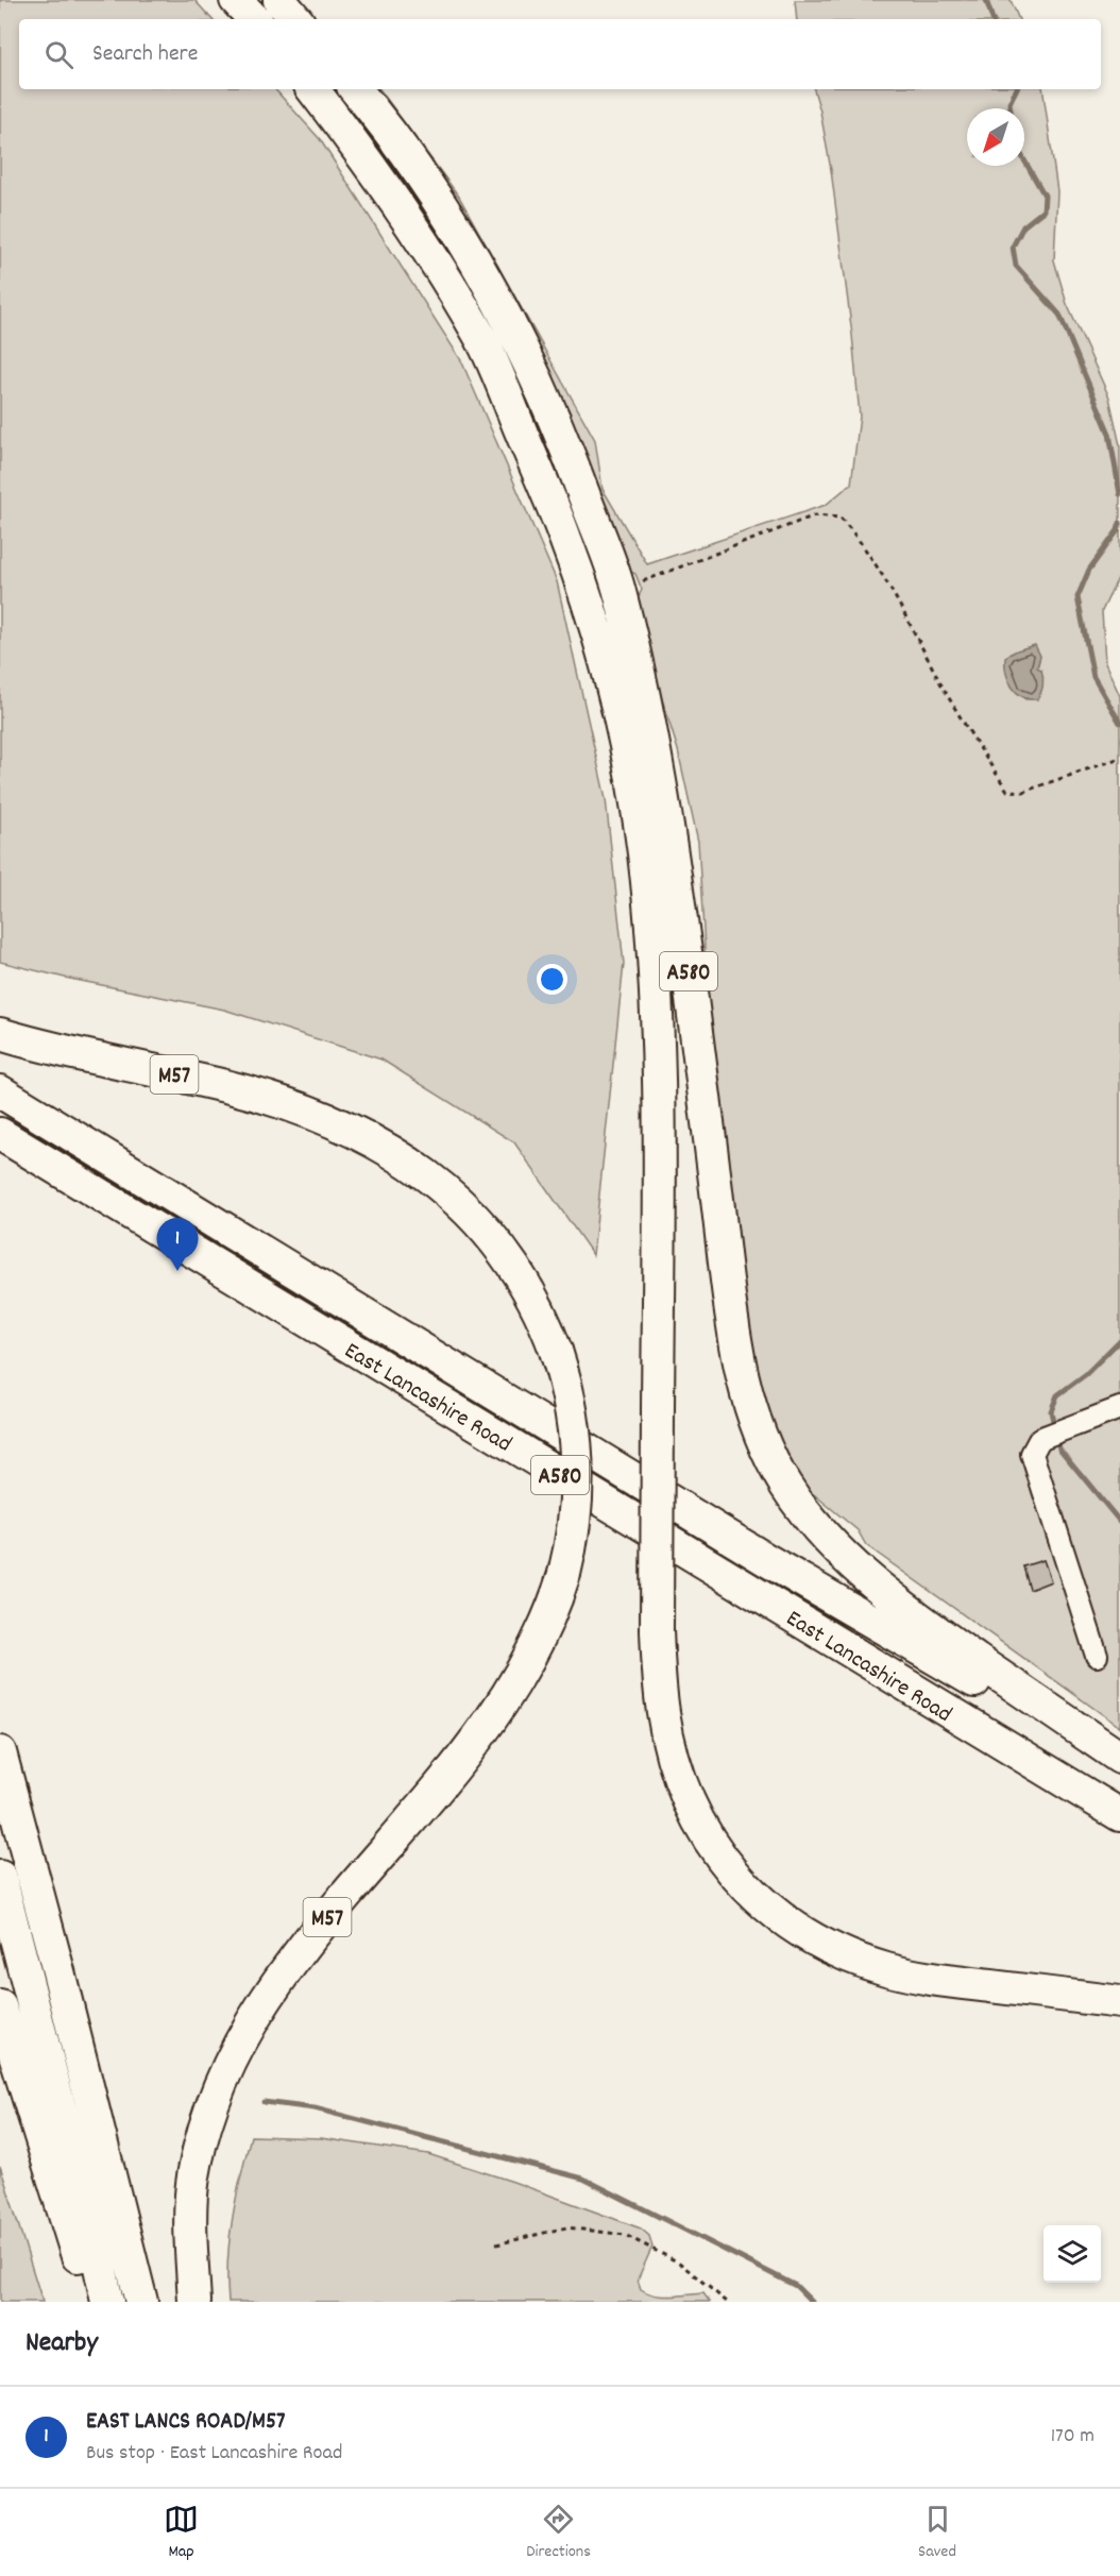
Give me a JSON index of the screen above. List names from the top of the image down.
{
  "streets": {
    "highway": ["A580", "M57", "East Lancashire Road"]
  },
  "north": "bottom left",
  "page": {
    "search": "Search here",
    "pins": "1",
    "heading": "Nearby",
    "list": [
      {
        "mark": "1",
        "name": "EAST LANCS ROAD/M57",
        "note": "Bus stop · East Lancashire Road",
        "value": "170 m"
      }
    ],
    "nav": ["Map", "Directions", "Saved"]
  }
}
